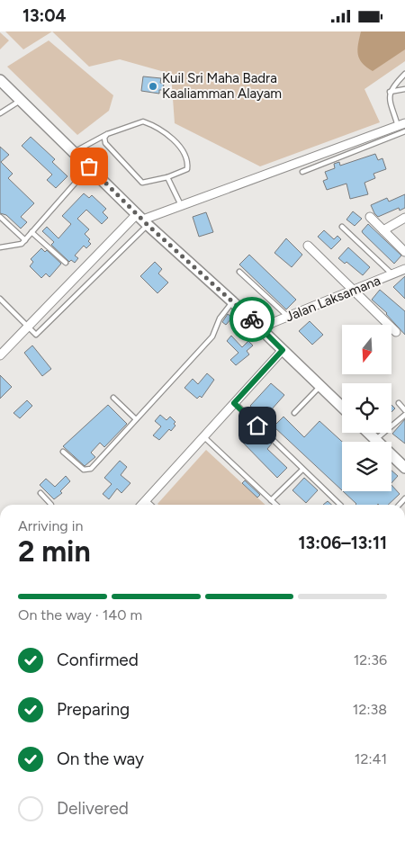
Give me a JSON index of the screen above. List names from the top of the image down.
{
  "streets": {
    "street": ["Jalan Laksamana"]
  },
  "places": ["Kuil Sri Maha Badra Kaaliamman Alayam"],
  "north": "bottom",
  "page": {
    "status": "13:04",
    "heading": ["2 min", "Arriving in", "13:06–13:11"],
    "bar": "On the way · 140 m",
    "list": [
      ["Confirmed", "12:36"],
      ["Preparing", "12:38"],
      ["On the way", "12:41"],
      "Delivered"
    ]
  }
}
